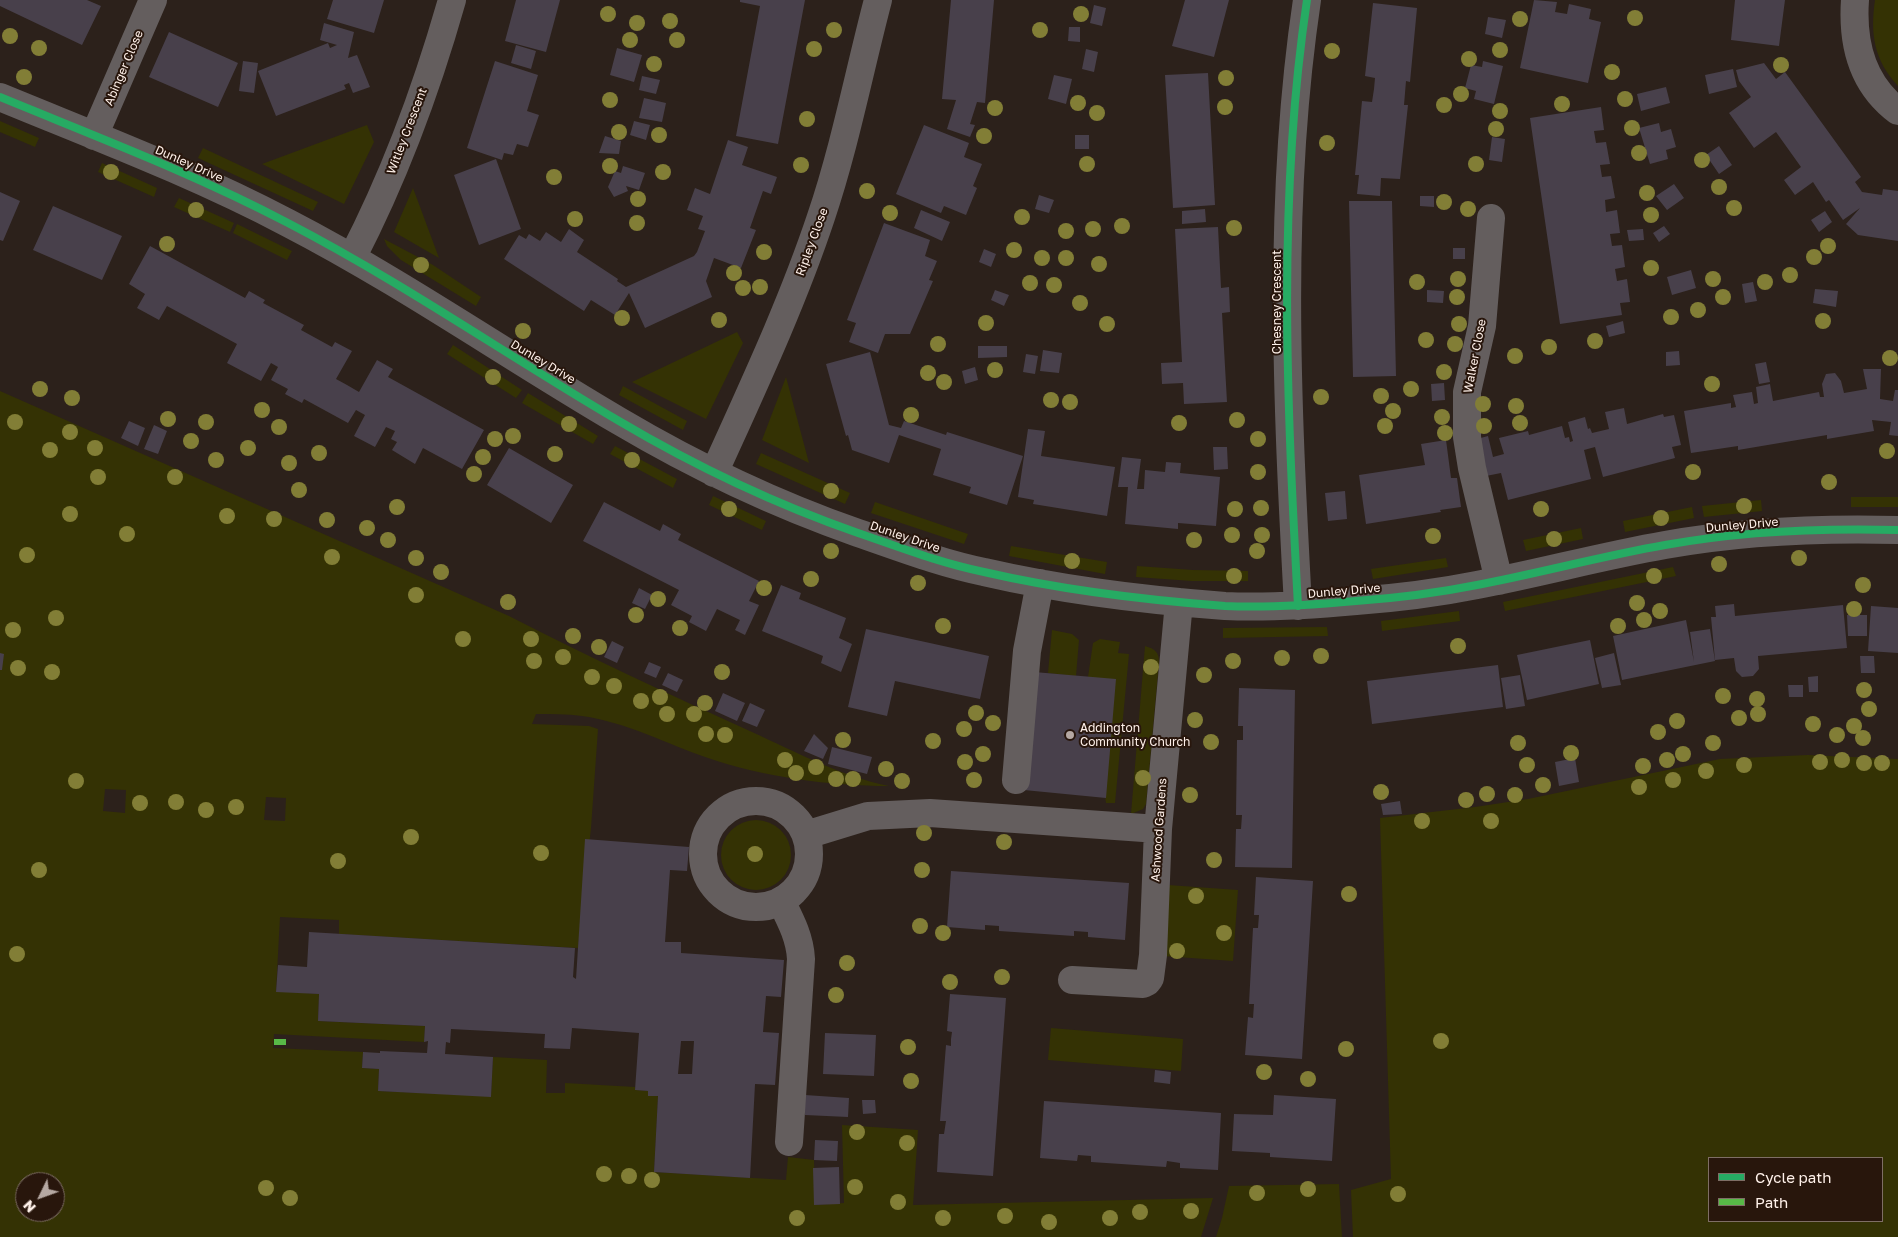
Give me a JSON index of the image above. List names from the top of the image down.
{
  "streets": {
    "street": [
      "Abinger Close",
      "Witley Crescent",
      "Dunley Drive",
      "Ripley Close",
      "Chesney Crescent",
      "Walker Close",
      "Ashwood Gardens"
    ]
  },
  "crossings": [
    ["Abinger Close", "Dunley Drive"],
    ["Witley Crescent", "Dunley Drive"],
    ["Dunley Drive", "Ripley Close"],
    ["Dunley Drive", "Chesney Crescent"],
    ["Dunley Drive", "Walker Close"],
    ["Dunley Drive", "Ashwood Gardens"]
  ],
  "places": ["Addington Community Church"],
  "legend": ["Cycle path", "Path"],
  "north": "bottom left"
}
